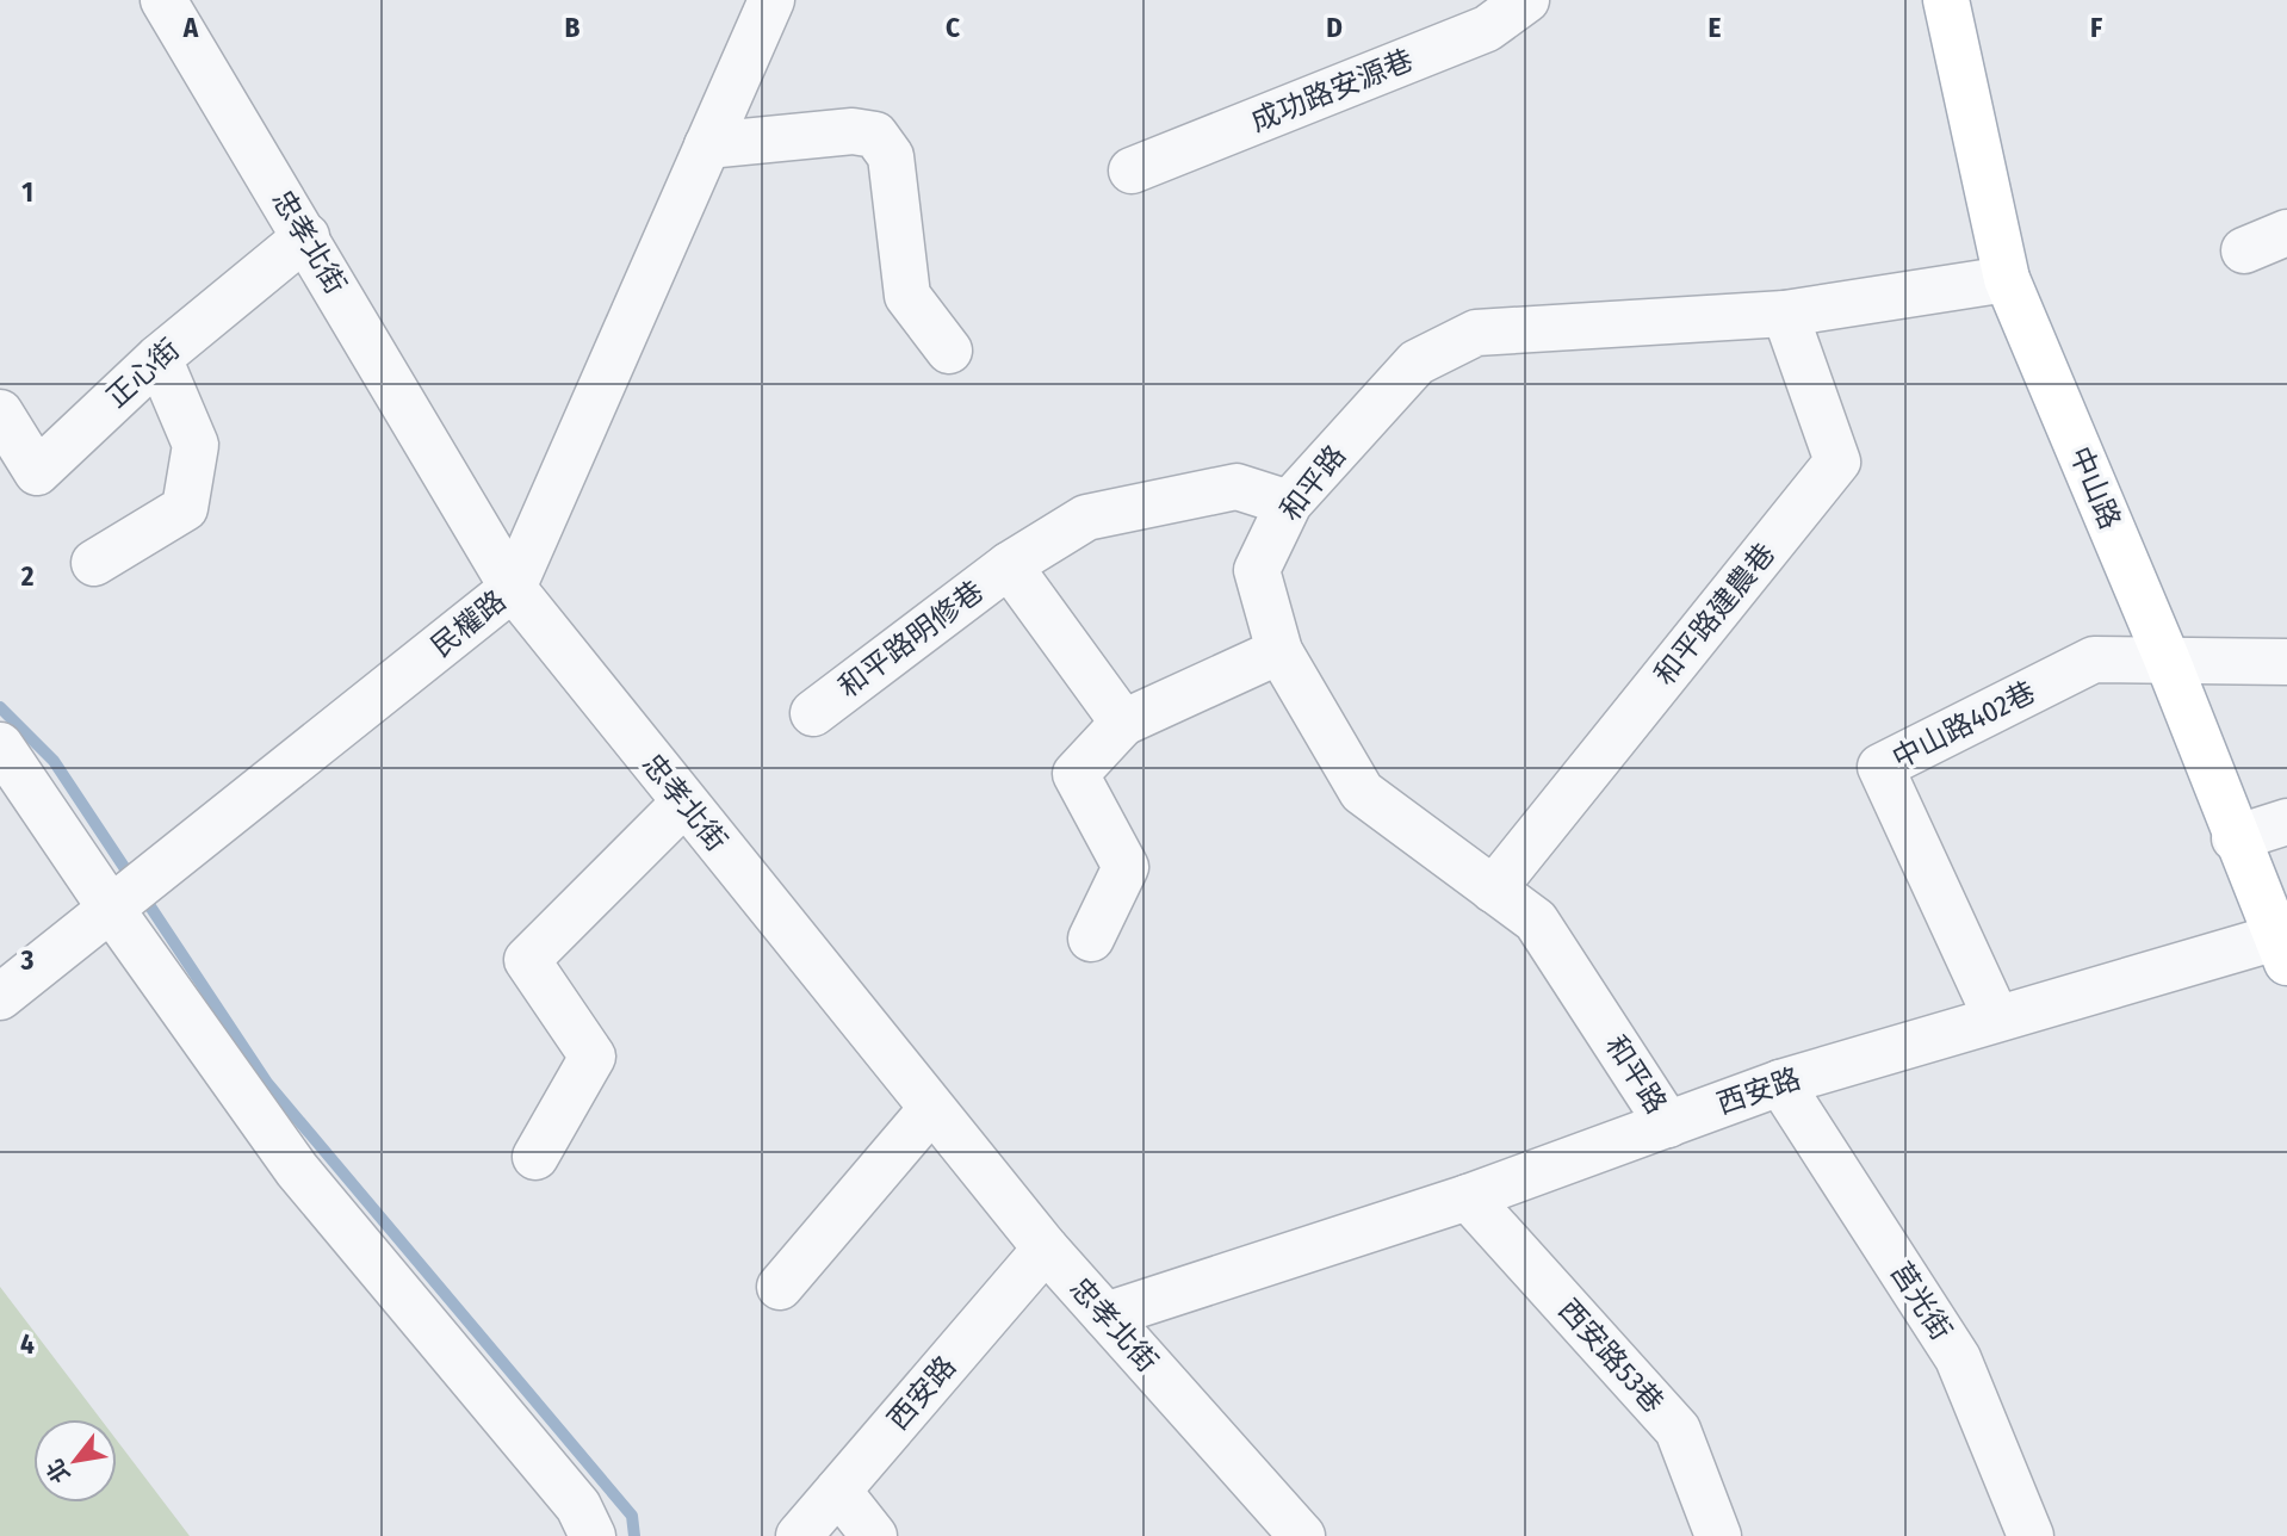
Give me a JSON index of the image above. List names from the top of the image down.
{
  "streets": {
    "main road": ["中山路"],
    "street": [
      "成功路安源巷",
      "忠孝北街",
      "正心街",
      "和平路",
      "和平路建農巷",
      "民權路",
      "和平路明修巷",
      "中山路402巷",
      "西安路",
      "莒光街",
      "西安路53巷"
    ]
  },
  "crossings": [
    ["忠孝北街", "正心街"],
    ["忠孝北街", "民權路"],
    ["忠孝北街", "西安路"],
    ["和平路", "中山路"],
    ["和平路", "和平路建農巷"],
    ["和平路", "和平路明修巷"],
    ["和平路", "西安路"],
    ["中山路", "中山路402巷"],
    ["中山路", "西安路"],
    ["中山路402巷", "西安路"],
    ["西安路", "莒光街"],
    ["西安路", "西安路53巷"]
  ],
  "north": "bottom left",
  "grid": {
    "columns": [
      "A",
      "B",
      "C",
      "D",
      "E",
      "F"
    ],
    "rows": [
      "1",
      "2",
      "3",
      "4"
    ]
  }
}
